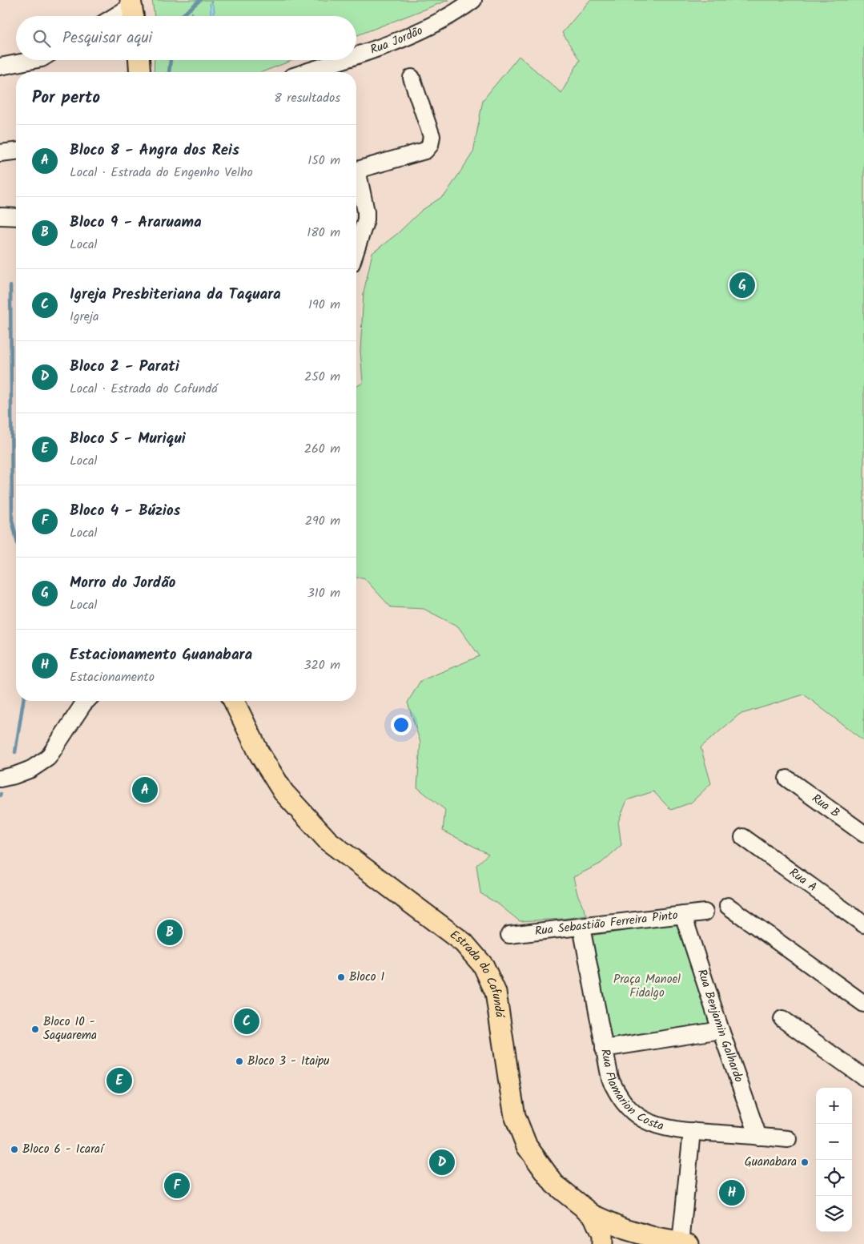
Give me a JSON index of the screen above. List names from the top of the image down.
{
  "streets": {
    "main road": ["Estrada do Cafundá"],
    "street": [
      "Rua Jordão",
      "Rua B",
      "Rua A",
      "Rua Sebastião Ferreira Pinto",
      "Rua Benjamin Galhardo",
      "Rua Flamarion Costa"
    ]
  },
  "crossings": [
    ["Rua Sebastião Ferreira Pinto", "Rua Benjamin Galhardo"],
    ["Rua Sebastião Ferreira Pinto", "Rua Flamarion Costa"],
    ["Rua Benjamin Galhardo", "Rua Flamarion Costa"]
  ],
  "parks": ["Praça Manoel Fidalgo"],
  "places": [
    "Bloco 1",
    "Bloco 10 - Saquarema",
    "Bloco 3 - Itaipu",
    "Bloco 6 - Icaraí",
    "Guanabara"
  ],
  "page": {
    "search": "Pesquisar aqui",
    "heading": ["Por perto", "8 resultados"],
    "list": [
      {
        "mark": "A",
        "name": "Bloco 8 - Angra dos Reis",
        "note": "Local · Estrada do Engenho Velho",
        "value": "150 m"
      },
      {
        "mark": "B",
        "name": "Bloco 9 - Araruama",
        "note": "Local",
        "value": "180 m"
      },
      {
        "mark": "C",
        "name": "Igreja Presbiteriana da Taquara",
        "note": "Igreja",
        "value": "190 m"
      },
      {
        "mark": "D",
        "name": "Bloco 2 - Parati",
        "note": "Local · Estrada do Cafundá",
        "value": "250 m"
      },
      {
        "mark": "E",
        "name": "Bloco 5 - Muriqui",
        "note": "Local",
        "value": "260 m"
      },
      {
        "mark": "F",
        "name": "Bloco 4 - Búzios",
        "note": "Local",
        "value": "290 m"
      },
      {
        "mark": "G",
        "name": "Morro do Jordão",
        "note": "Local",
        "value": "310 m"
      },
      {
        "mark": "H",
        "name": "Estacionamento Guanabara",
        "note": "Estacionamento",
        "value": "320 m"
      }
    ],
    "pins": [
      "G",
      "A",
      "B",
      "C",
      "E",
      "D",
      "F",
      "H"
    ],
    "map_buttons": ["+", "−"]
  }
}
